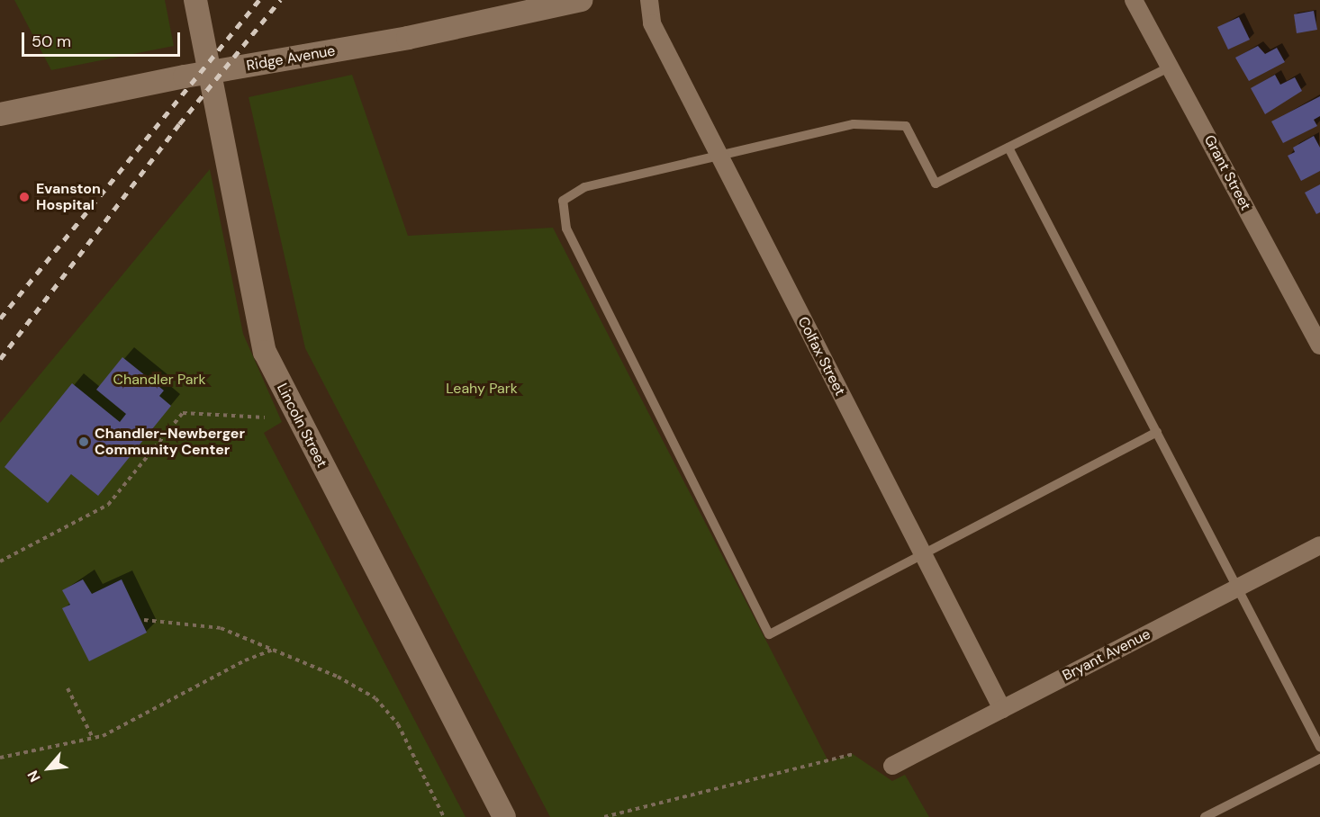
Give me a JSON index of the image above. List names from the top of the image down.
{
  "streets": {
    "street": [
      "Ridge Avenue",
      "Grant Street",
      "Colfax Street",
      "Lincoln Street",
      "Bryant Avenue"
    ]
  },
  "crossings": [
    ["Ridge Avenue", "Lincoln Street"],
    ["Colfax Street", "Bryant Avenue"]
  ],
  "parks": ["Chandler Park", "Leahy Park"],
  "places": ["Evanston Hospital", "Chandler-Newberger Community Center"],
  "scale_bar": "50 m",
  "north": "bottom left"
}
